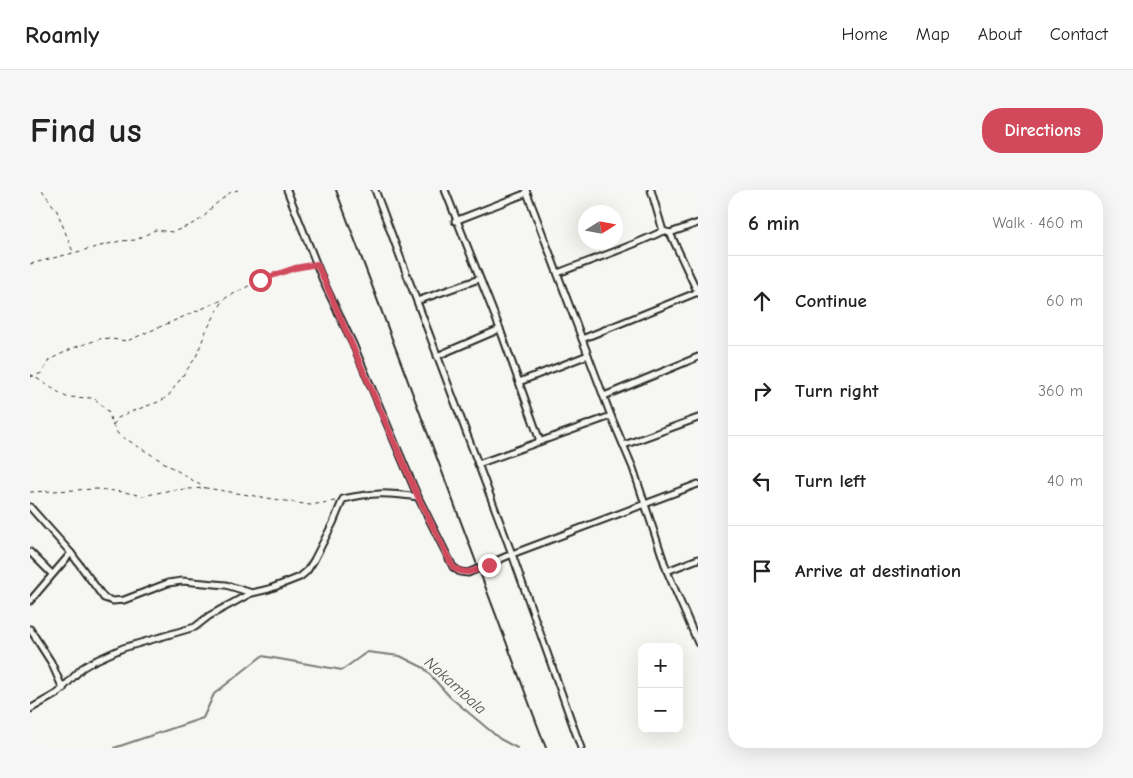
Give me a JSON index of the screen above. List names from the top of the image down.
{
  "water": ["Nakambala"],
  "north": "right",
  "page": {
    "header": "Roamly",
    "nav": [
      "Home",
      "Map",
      "About",
      "Contact"
    ],
    "buttons": "Directions",
    "title": "Find us",
    "heading": ["6 min", "Walk · 460 m"],
    "list": [
      ["Continue", "60 m"],
      ["Turn right", "360 m"],
      ["Turn left", "40 m"],
      "Arrive at destination"
    ],
    "map_buttons": ["+", "−"]
  }
}
